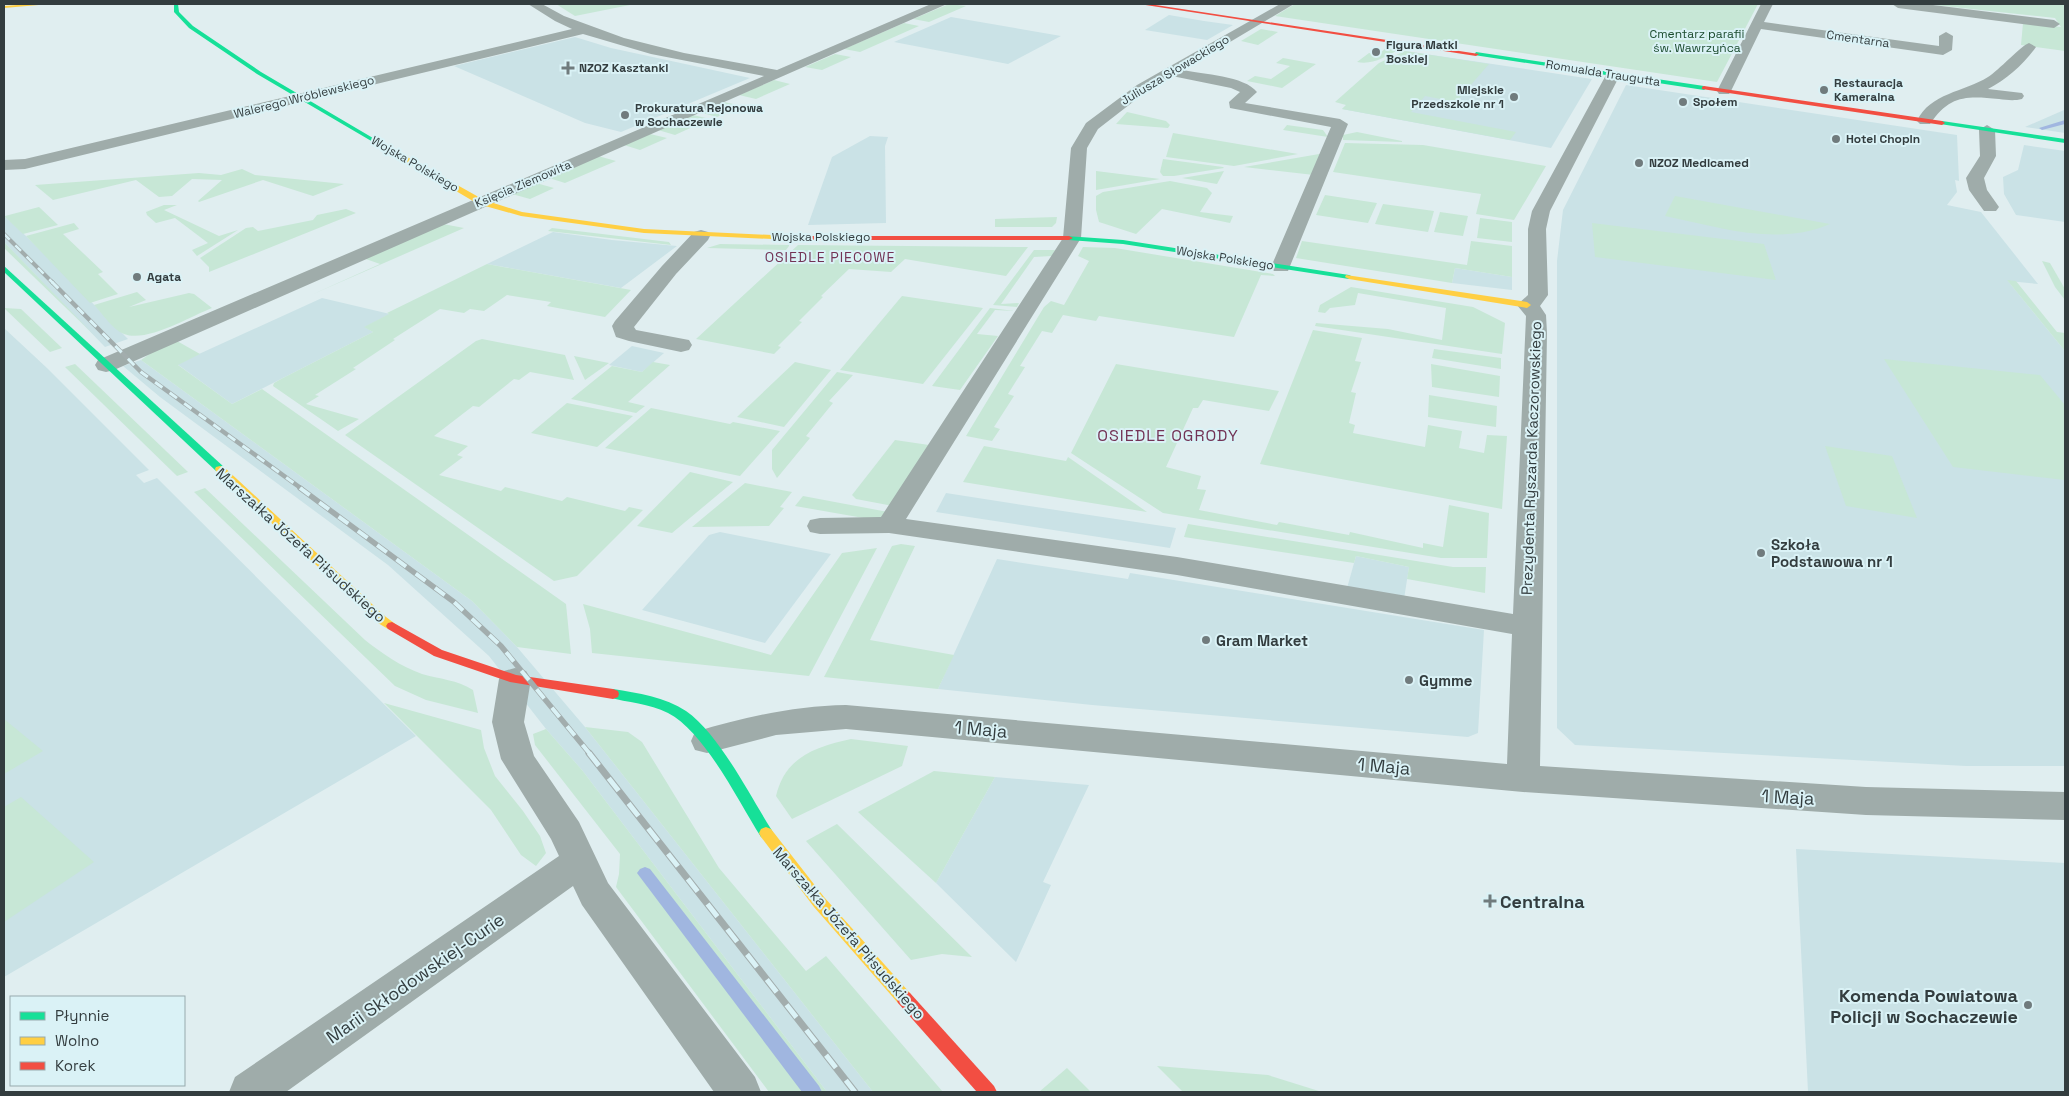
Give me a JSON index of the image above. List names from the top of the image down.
{
  "streets": {
    "street": [
      "Cmentarna",
      "Juliusza Słowackiego",
      "Romualda Traugutta",
      "Walerego Wróblewskiego",
      "Wojska Polskiego",
      "Księcia Ziemowita",
      "Prezydenta Ryszarda Kaczorowskiego",
      "Marszałka Józefa Piłsudskiego",
      "1 Maja",
      "Marii Skłodowskiej-Curie"
    ]
  },
  "crossings": [
    ["Juliusza Słowackiego", "Romualda Traugutta"],
    ["Juliusza Słowackiego", "Wojska Polskiego"],
    ["Romualda Traugutta", "Prezydenta Ryszarda Kaczorowskiego"],
    ["Walerego Wróblewskiego", "Wojska Polskiego"],
    ["Wojska Polskiego", "Księcia Ziemowita"],
    ["Wojska Polskiego", "Prezydenta Ryszarda Kaczorowskiego"],
    ["Księcia Ziemowita", "Marszałka Józefa Piłsudskiego"],
    ["Prezydenta Ryszarda Kaczorowskiego", "1 Maja"],
    ["Marszałka Józefa Piłsudskiego", "1 Maja"]
  ],
  "districts": ["OSIEDLE PIECOWE", "OSIEDLE OGRODY"],
  "parks": ["Cmentarz parafii św. Wawrzyńca"],
  "places": {
    "other": [
      "Figura Matki Boskiej",
      "Restauracja Kameralna",
      "Miejskie Przedszkole nr 1",
      "Społem",
      "Prokuratura Rejonowa w Sochaczewie",
      "Hotel Chopin",
      "NZOZ Medicamed",
      "Agata",
      "Szkoła Podstawowa nr 1",
      "Gram Market",
      "Gymme",
      "Komenda Powiatowa Policji w Sochaczewie"
    ],
    "health": ["NZOZ Kasztanki", "Centralna"]
  },
  "legend": ["Płynnie", "Wolno", "Korek"]
}
